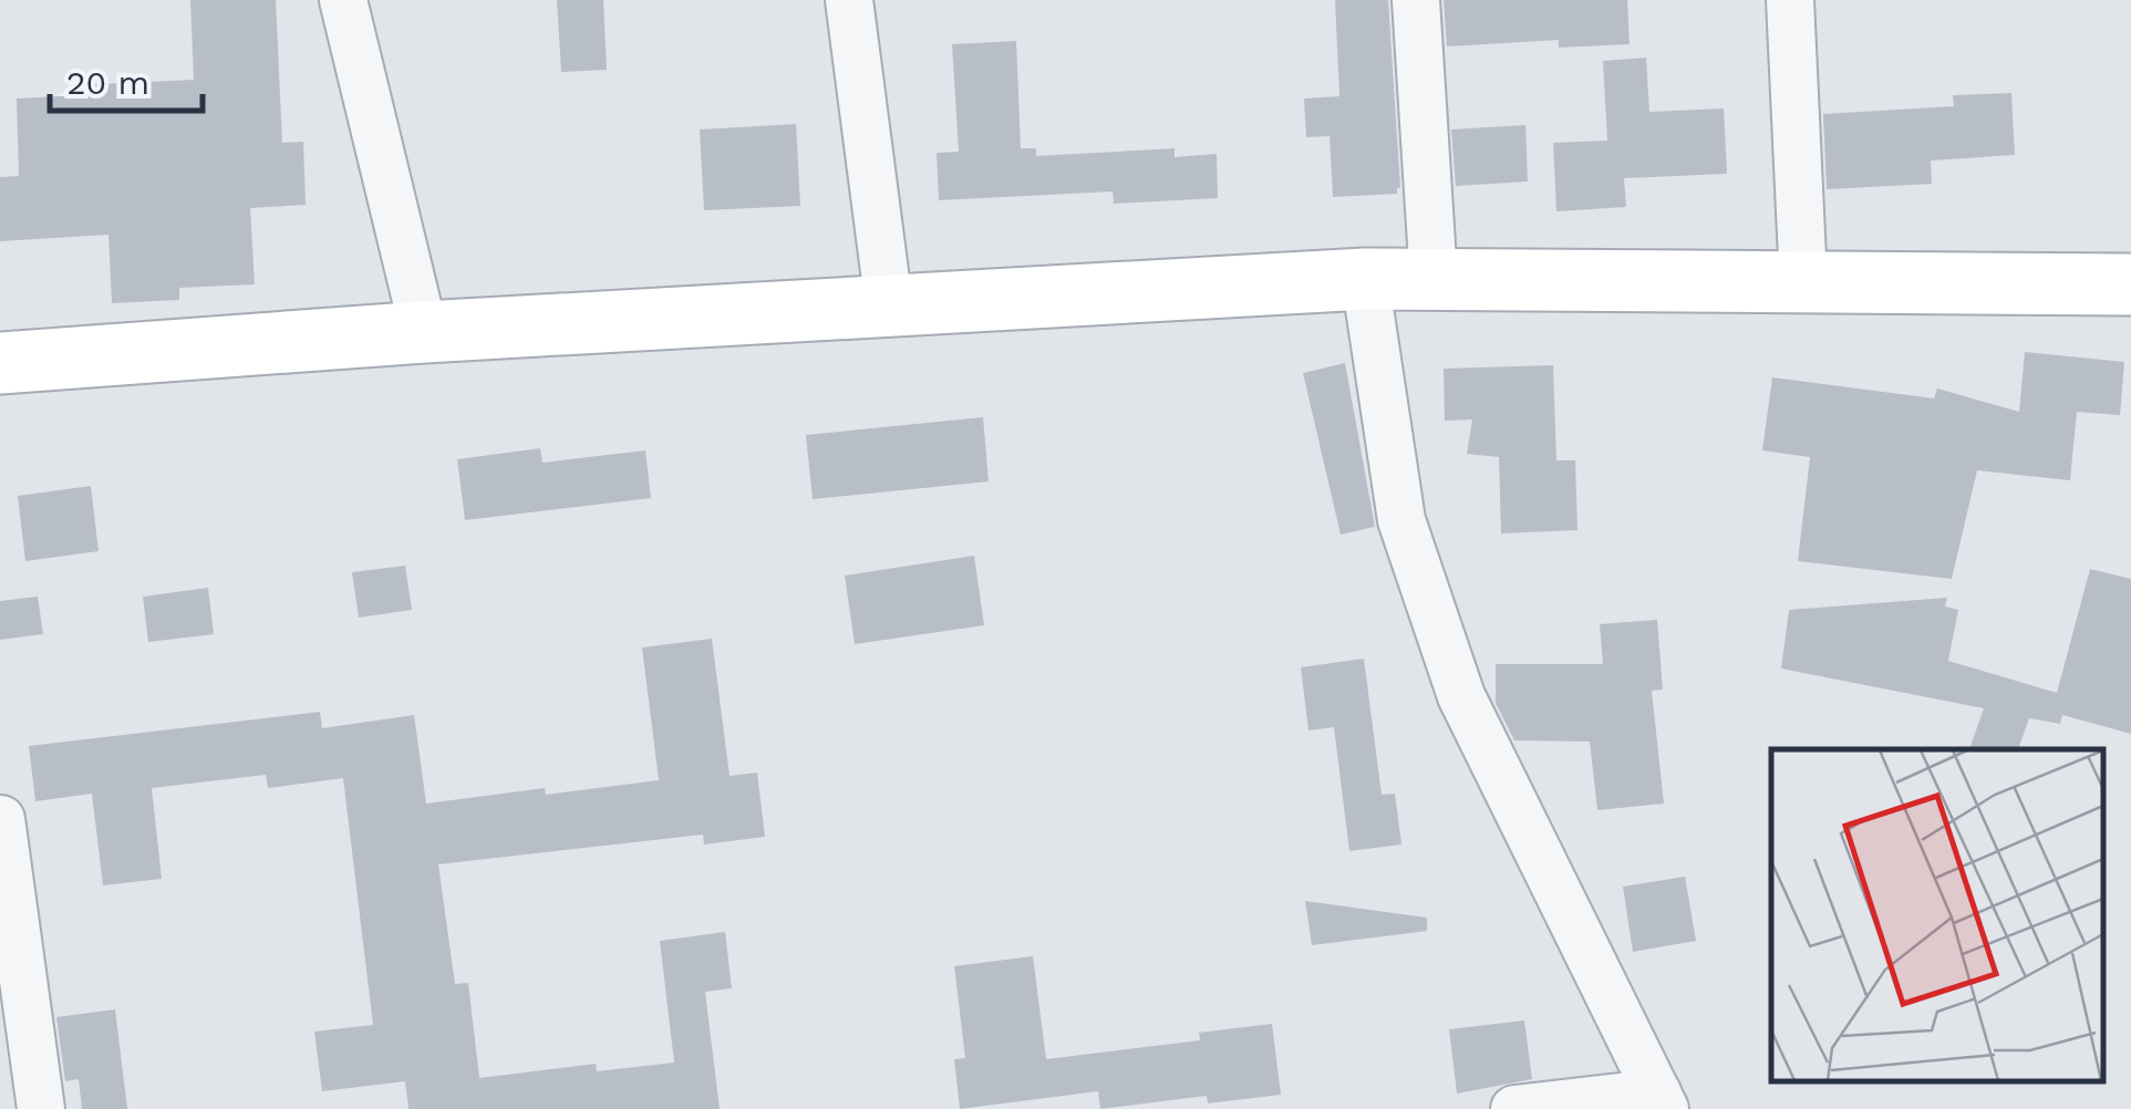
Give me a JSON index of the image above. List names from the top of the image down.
{
  "scale_bar": "20 m"
}
